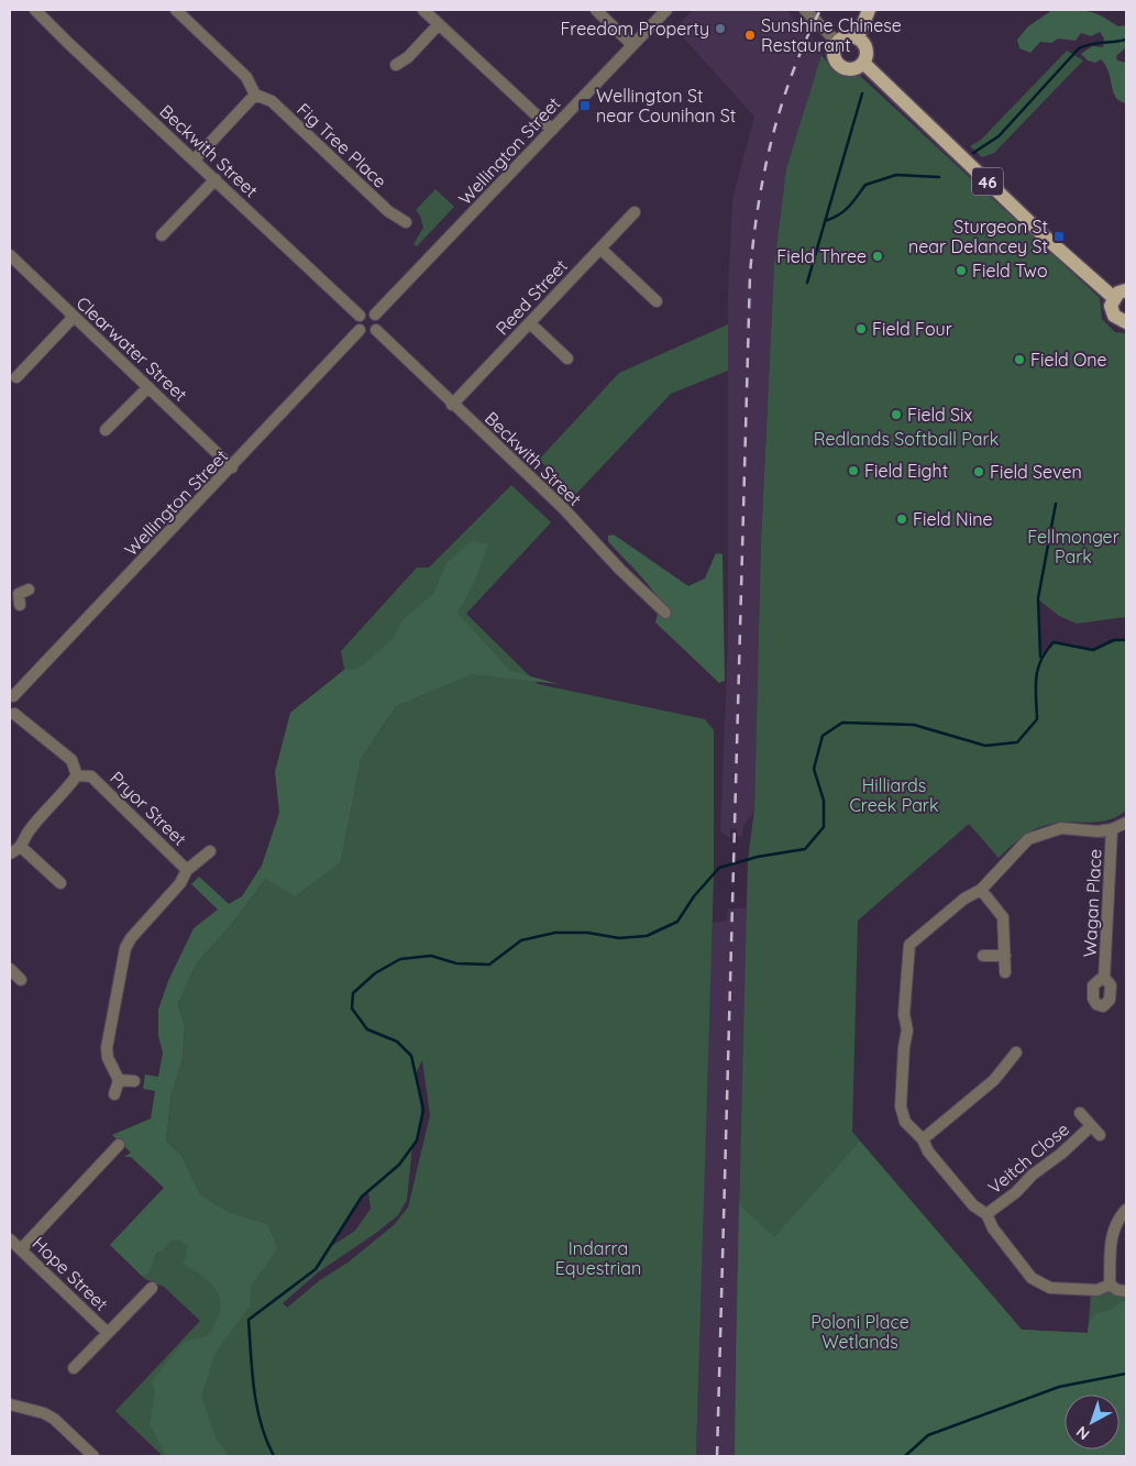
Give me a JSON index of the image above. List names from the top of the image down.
{
  "streets": {
    "main road": ["46"],
    "street": [
      "Fig Tree Place",
      "Beckwith Street",
      "Wellington Street",
      "Reed Street",
      "Clearwater Street",
      "Pryor Street",
      "Wagan Place",
      "Veitch Close",
      "Hope Street"
    ]
  },
  "crossings": [
    ["Beckwith Street", "Wellington Street"],
    ["Beckwith Street", "Reed Street"],
    ["Wellington Street", "Clearwater Street"]
  ],
  "parks": [
    "Redlands Softball Park",
    "Fellmonger Park",
    "Hilliards Creek Park",
    "Indarra Equestrian",
    "Poloni Place Wetlands"
  ],
  "places": {
    "other": [
      "Freedom Property",
      "Sunshine Chinese Restaurant",
      "Field Three",
      "Field Two",
      "Field Four",
      "Field One",
      "Field Six",
      "Field Eight",
      "Field Seven",
      "Field Nine"
    ],
    "transit": ["Wellington St near Counihan St", "Sturgeon St near Delancey St"]
  },
  "north": "bottom left"
}
